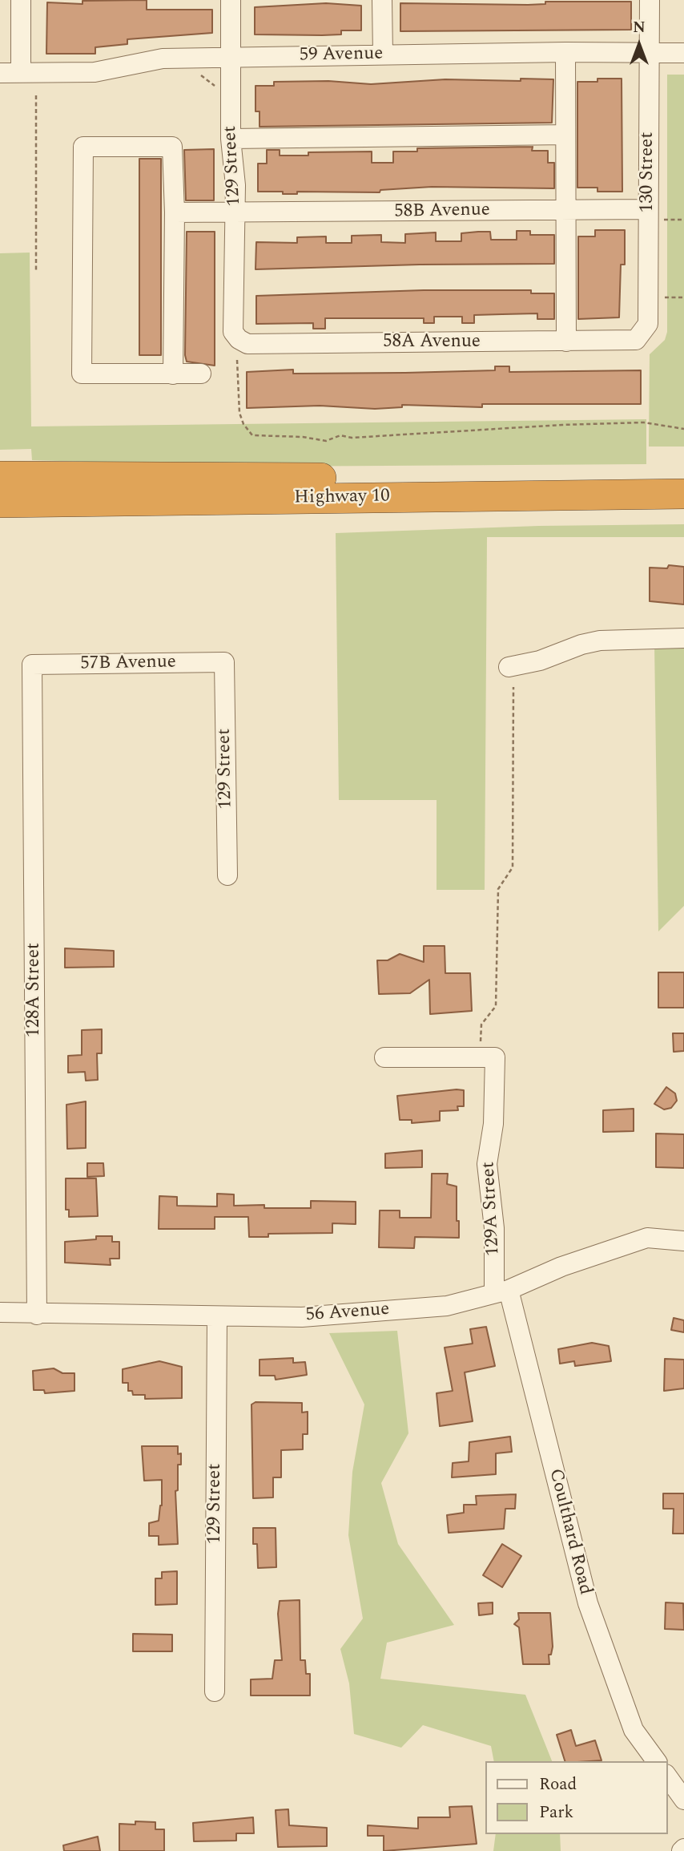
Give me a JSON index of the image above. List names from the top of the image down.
{
  "streets": {
    "highway": ["Highway 10"],
    "street": [
      "59 Avenue",
      "129 Street",
      "130 Street",
      "58B Avenue",
      "58A Avenue",
      "57B Avenue",
      "128A Street",
      "129A Street",
      "56 Avenue",
      "Coulthard Road"
    ]
  },
  "crossings": [
    ["59 Avenue", "129 Street"],
    ["59 Avenue", "130 Street"],
    ["129 Street", "58B Avenue"],
    ["129 Street", "58A Avenue"],
    ["129 Street", "57B Avenue"],
    ["129 Street", "56 Avenue"],
    ["130 Street", "58B Avenue"],
    ["130 Street", "58A Avenue"],
    ["57B Avenue", "128A Street"],
    ["128A Street", "56 Avenue"],
    ["129A Street", "56 Avenue"],
    ["129A Street", "Coulthard Road"],
    ["56 Avenue", "Coulthard Road"]
  ],
  "legend": ["Road", "Park"],
  "north": "top"
}
